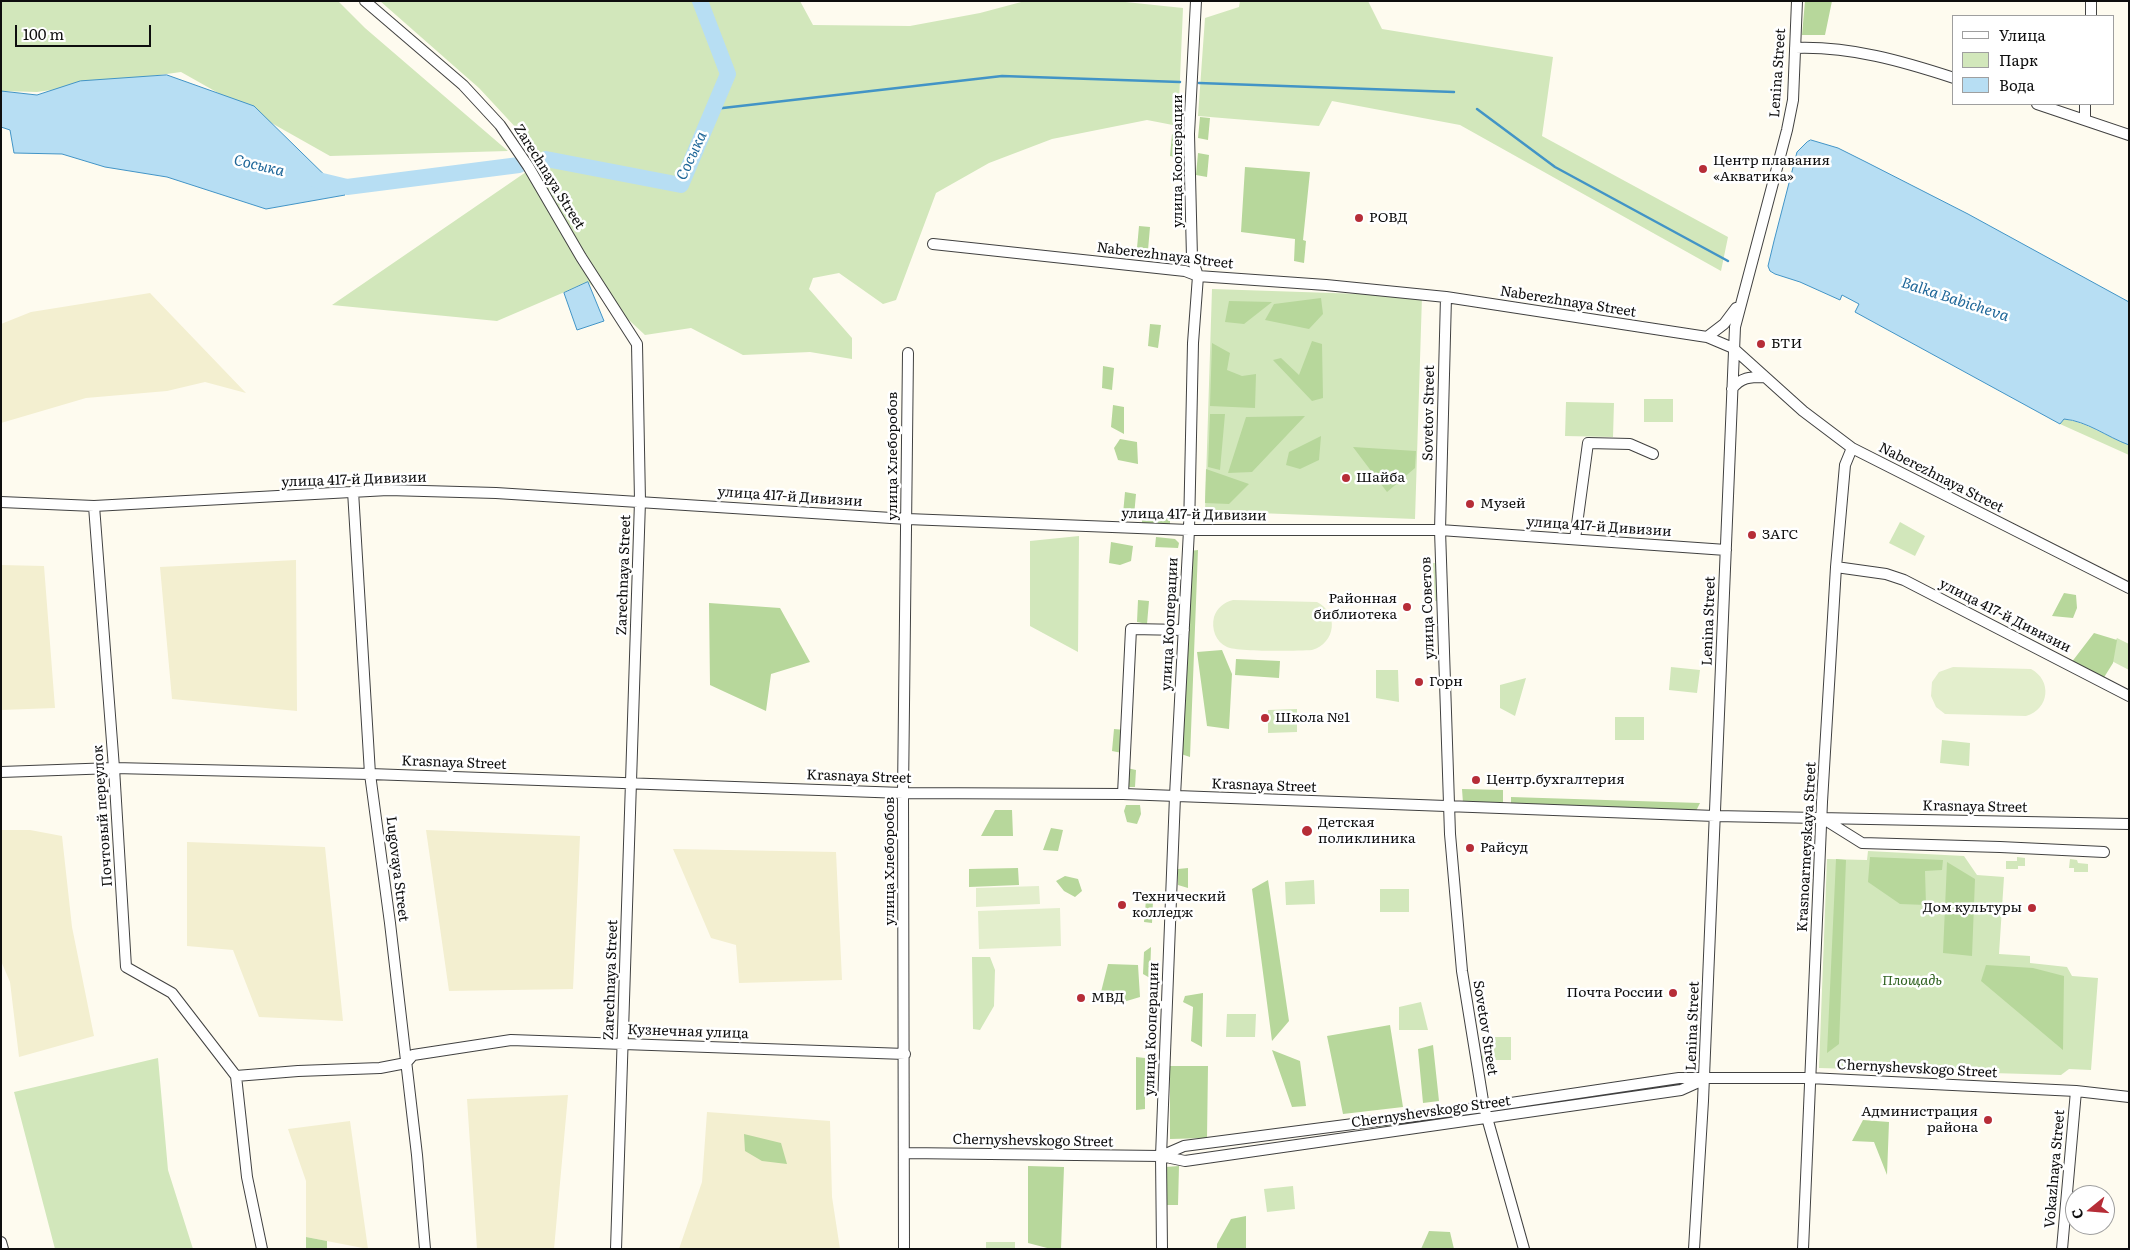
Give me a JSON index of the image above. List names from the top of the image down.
{
  "streets": {
    "street": [
      "Lenina Street",
      "улица Кооперации",
      "Zarechnaya Street",
      "Naberezhnaya Street",
      "Sovetov Street",
      "улица Хлеборобов",
      "улица 417-й Дивизии",
      "улица Советов",
      "Krasnaya Street",
      "Почтовый переулок",
      "Krasnoarmeyskaya Street",
      "Lugovaya Street",
      "Кузнечная улица",
      "Chernyshevskogo Street",
      "Vokazlnaya Street"
    ]
  },
  "crossings": [
    ["Lenina Street", "Naberezhnaya Street"],
    ["Lenina Street", "улица 417-й Дивизии"],
    ["Lenina Street", "Krasnaya Street"],
    ["Lenina Street", "Chernyshevskogo Street"],
    ["улица Кооперации", "Naberezhnaya Street"],
    ["улица Кооперации", "улица 417-й Дивизии"],
    ["улица Кооперации", "Krasnaya Street"],
    ["улица Кооперации", "Chernyshevskogo Street"],
    ["Zarechnaya Street", "улица 417-й Дивизии"],
    ["Zarechnaya Street", "Krasnaya Street"],
    ["Zarechnaya Street", "Кузнечная улица"],
    ["Naberezhnaya Street", "Sovetov Street"],
    ["Naberezhnaya Street", "Krasnoarmeyskaya Street"],
    ["Sovetov Street", "улица 417-й Дивизии"],
    ["Sovetov Street", "улица Советов"],
    ["Sovetov Street", "Krasnaya Street"],
    ["Sovetov Street", "Chernyshevskogo Street"],
    ["улица Хлеборобов", "улица 417-й Дивизии"],
    ["улица Хлеборобов", "Krasnaya Street"],
    ["улица Хлеборобов", "Кузнечная улица"],
    ["улица Хлеборобов", "Chernyshevskogo Street"],
    ["улица 417-й Дивизии", "улица Советов"],
    ["улица 417-й Дивизии", "Почтовый переулок"],
    ["улица 417-й Дивизии", "Krasnoarmeyskaya Street"],
    ["улица 417-й Дивизии", "Lugovaya Street"],
    ["улица Советов", "Krasnaya Street"],
    ["Krasnaya Street", "Почтовый переулок"],
    ["Krasnaya Street", "Krasnoarmeyskaya Street"],
    ["Krasnaya Street", "Lugovaya Street"],
    ["Почтовый переулок", "Кузнечная улица"],
    ["Krasnoarmeyskaya Street", "Chernyshevskogo Street"],
    ["Lugovaya Street", "Кузнечная улица"],
    ["Chernyshevskogo Street", "Vokazlnaya Street"]
  ],
  "water": ["Сосыка", "Balka Babicheva"],
  "parks": ["Площадь"],
  "places": [
    "Центр плавания «Акватика»",
    "РОВД",
    "БТИ",
    "Шайба",
    "Музей",
    "ЗАГС",
    "Районная библиотека",
    "Горн",
    "Школа №1",
    "Центр.бухгалтерия",
    "Детская поликлиника",
    "Райсуд",
    "Технический колледж",
    "Дом культуры",
    "Почта России",
    "МВД",
    "Администрация района"
  ],
  "legend": ["Улица", "Парк", "Вода"],
  "scale_bar": "100 m",
  "north": "left"
}
